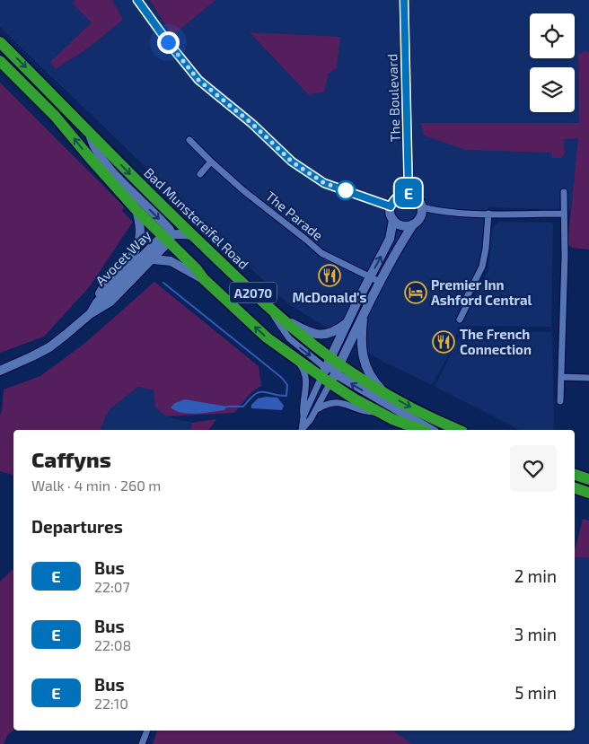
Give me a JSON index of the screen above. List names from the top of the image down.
{
  "streets": {
    "highway": ["Bad Munstereifel Road", "A2070"],
    "street": ["The Boulevard", "The Parade", "Avocet Way"]
  },
  "crossings": [
    ["Bad Munstereifel Road", "Avocet Way"],
    ["Avocet Way", "A2070"]
  ],
  "places": {
    "restaurant": ["McDonald's", "The French Connection"],
    "hotel": ["Premier Inn Ashford Central"]
  },
  "lines": ["bus line E"],
  "page": {
    "on_map": "E",
    "heading": [
      ["Caffyns", "Walk · 4 min · 260 m"],
      "Departures"
    ],
    "list": [
      {
        "mark": "E",
        "name": "Bus",
        "note": "22:07",
        "value": "2 min"
      },
      {
        "mark": "E",
        "name": "Bus",
        "note": "22:08",
        "value": "3 min"
      },
      {
        "mark": "E",
        "name": "Bus",
        "note": "22:10",
        "value": "5 min"
      }
    ]
  }
}
